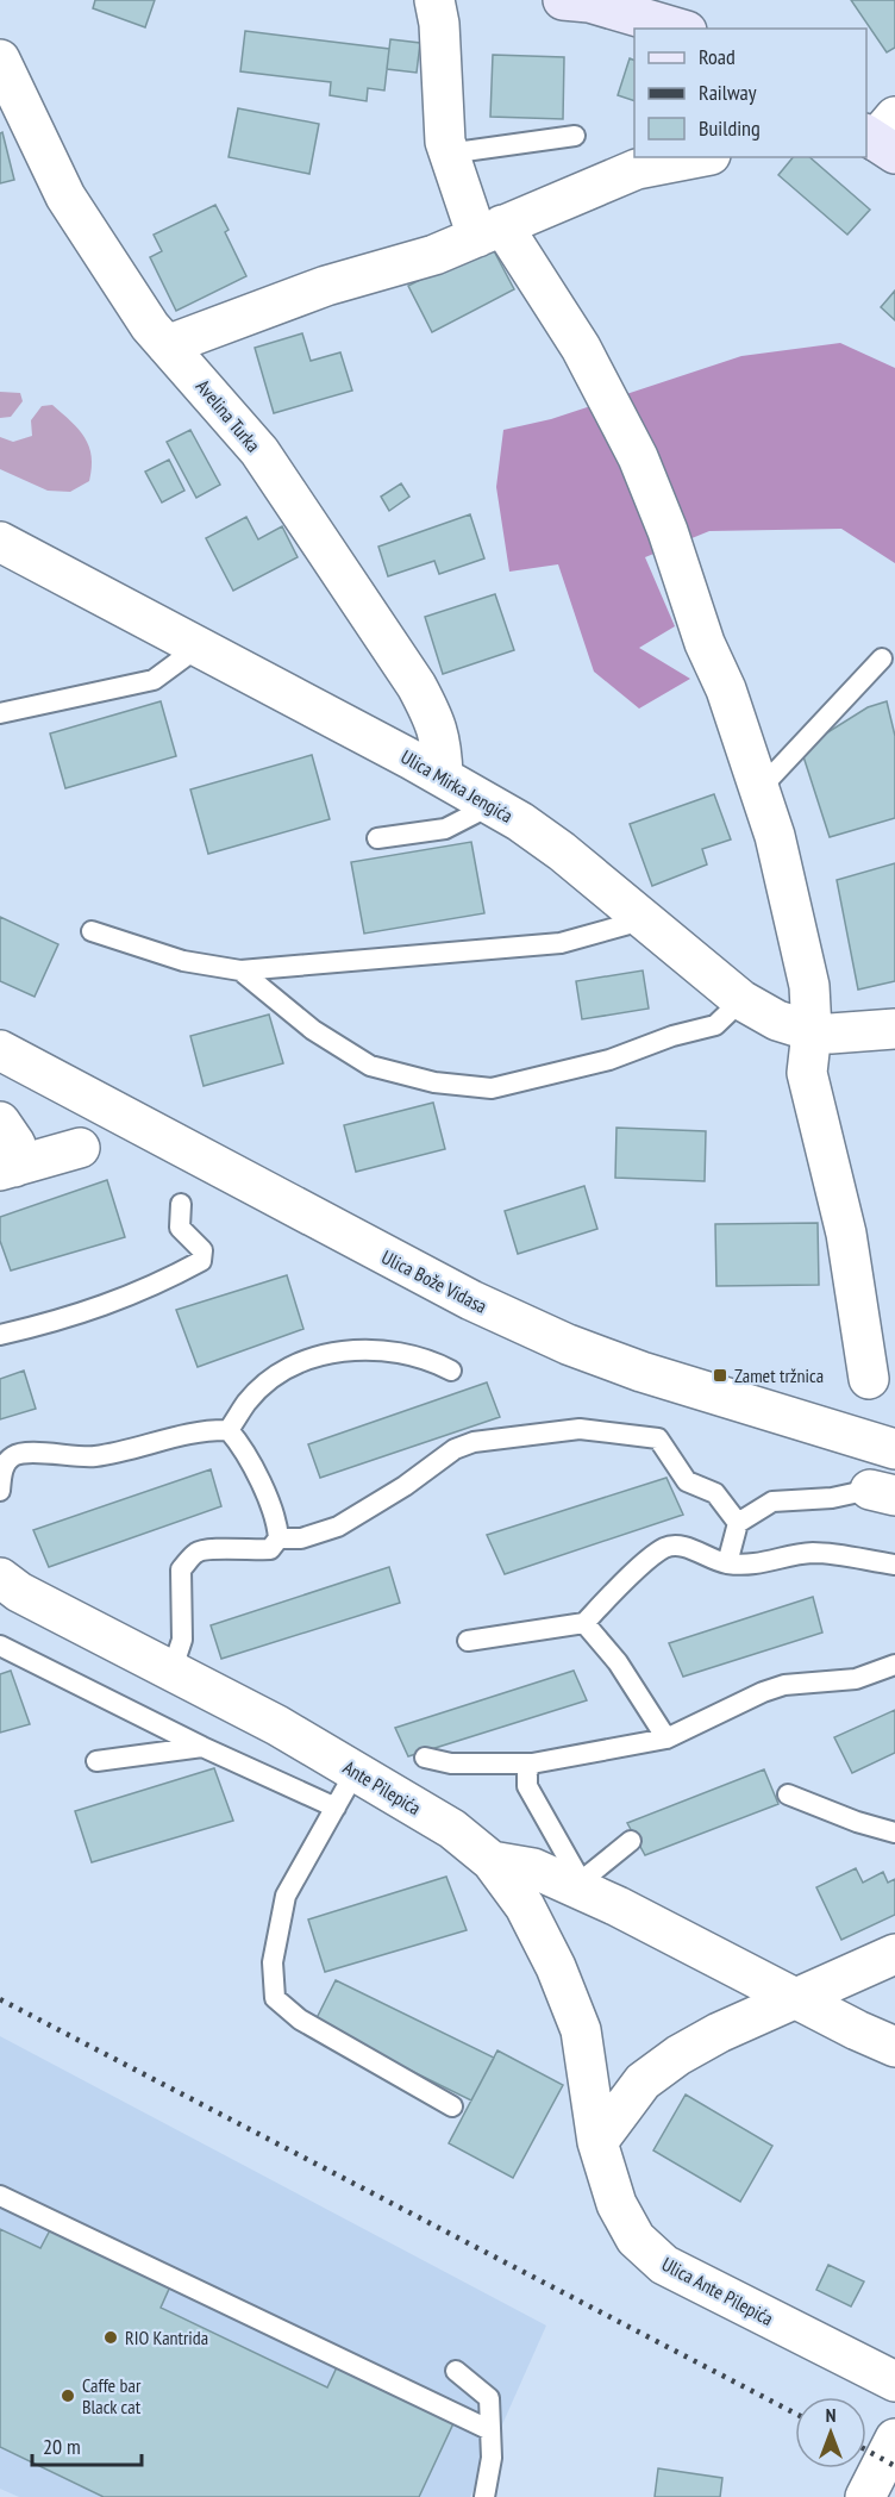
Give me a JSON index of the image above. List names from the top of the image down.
{
  "streets": {
    "street": [
      "Avelina Turka",
      "Ulica Mirka Jengića",
      "Ulica Bože Vidasa",
      "Ante Pilepića",
      "Ulica Ante Pilepića"
    ]
  },
  "crossings": [
    ["Avelina Turka", "Ulica Mirka Jengića"],
    ["Ante Pilepića", "Ulica Ante Pilepića"]
  ],
  "places": {
    "transit": ["Zamet tržnica"],
    "other": ["RIO Kantrida", "Caffe bar Black cat"]
  },
  "legend": ["Road", "Railway", "Building"],
  "scale_bar": "20 m",
  "north": "top"
}
